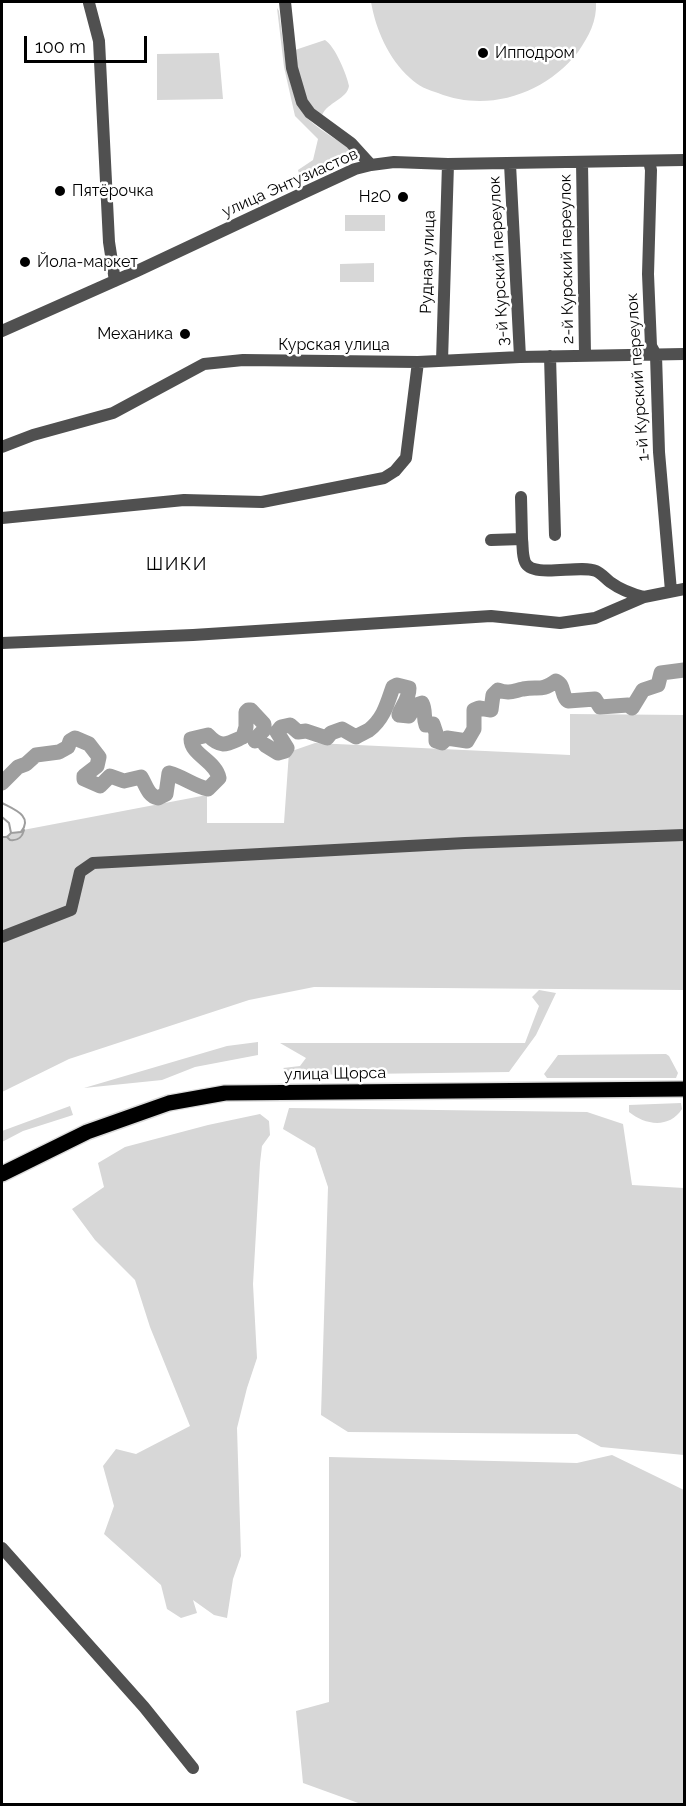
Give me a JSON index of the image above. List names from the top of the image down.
{
  "streets": {
    "main road": ["улица Щорса"],
    "street": [
      "улица Энтузиастов",
      "2-й Курский переулок",
      "3-й Курский переулок",
      "Рудная улица",
      "Курская улица",
      "1-й Курский переулок"
    ]
  },
  "crossings": [
    ["улица Энтузиастов", "2-й Курский переулок"],
    ["улица Энтузиастов", "3-й Курский переулок"],
    ["улица Энтузиастов", "Рудная улица"],
    ["улица Энтузиастов", "1-й Курский переулок"],
    ["2-й Курский переулок", "Курская улица"],
    ["3-й Курский переулок", "Курская улица"],
    ["Рудная улица", "Курская улица"],
    ["Курская улица", "1-й Курский переулок"]
  ],
  "districts": ["ШИКИ"],
  "places": [
    "Ипподром",
    "Пятёрочка",
    "H2O",
    "Йола-маркет",
    "Механика"
  ],
  "scale_bar": "100 m"
}
